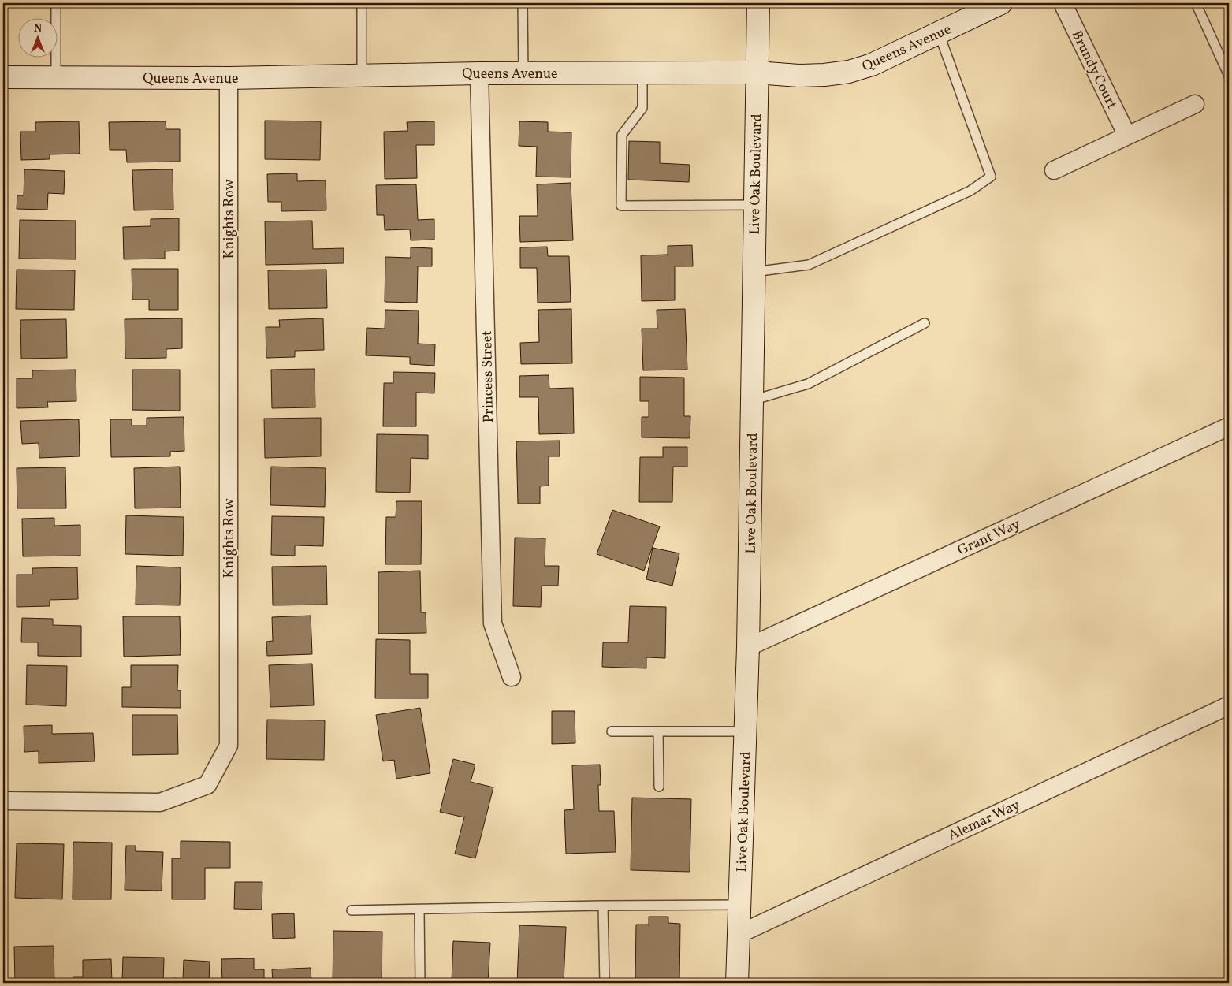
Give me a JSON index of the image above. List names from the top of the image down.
{
  "streets": {
    "main road": ["Queens Avenue", "Live Oak Boulevard"],
    "street": [
      "Brundy Court",
      "Knights Row",
      "Princess Street",
      "Grant Way",
      "Alemar Way"
    ]
  },
  "crossings": [
    ["Queens Avenue", "Live Oak Boulevard"],
    ["Queens Avenue", "Knights Row"],
    ["Queens Avenue", "Princess Street"],
    ["Live Oak Boulevard", "Grant Way"],
    ["Live Oak Boulevard", "Alemar Way"]
  ],
  "north": "top"
}
